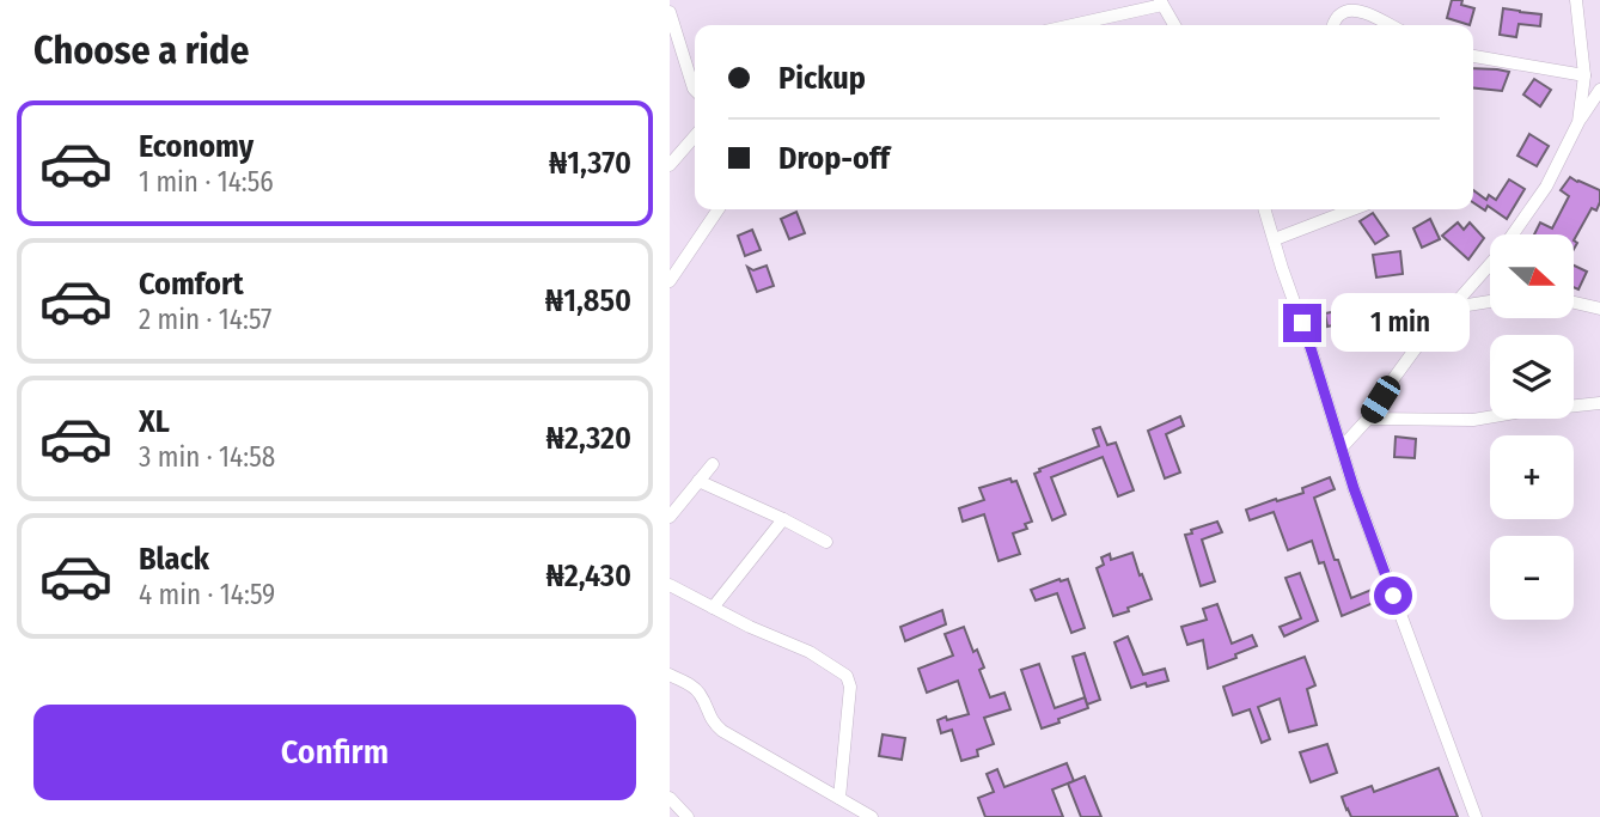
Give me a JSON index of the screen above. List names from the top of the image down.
{
  "north": "right",
  "page": {
    "heading": "Choose a ride",
    "banner": ["Pickup", "Drop-off"],
    "list": [
      {
        "name": "Economy",
        "note": "1 min · 14:56",
        "value": "₦1,370"
      },
      {
        "name": "Comfort",
        "note": "2 min · 14:57",
        "value": "₦1,850"
      },
      {
        "name": "XL",
        "note": "3 min · 14:58",
        "value": "₦2,320"
      },
      {
        "name": "Black",
        "note": "4 min · 14:59",
        "value": "₦2,430"
      }
    ],
    "map_buttons": ["+", "−"],
    "bubble": "1 min",
    "buttons": "Confirm"
  }
}
